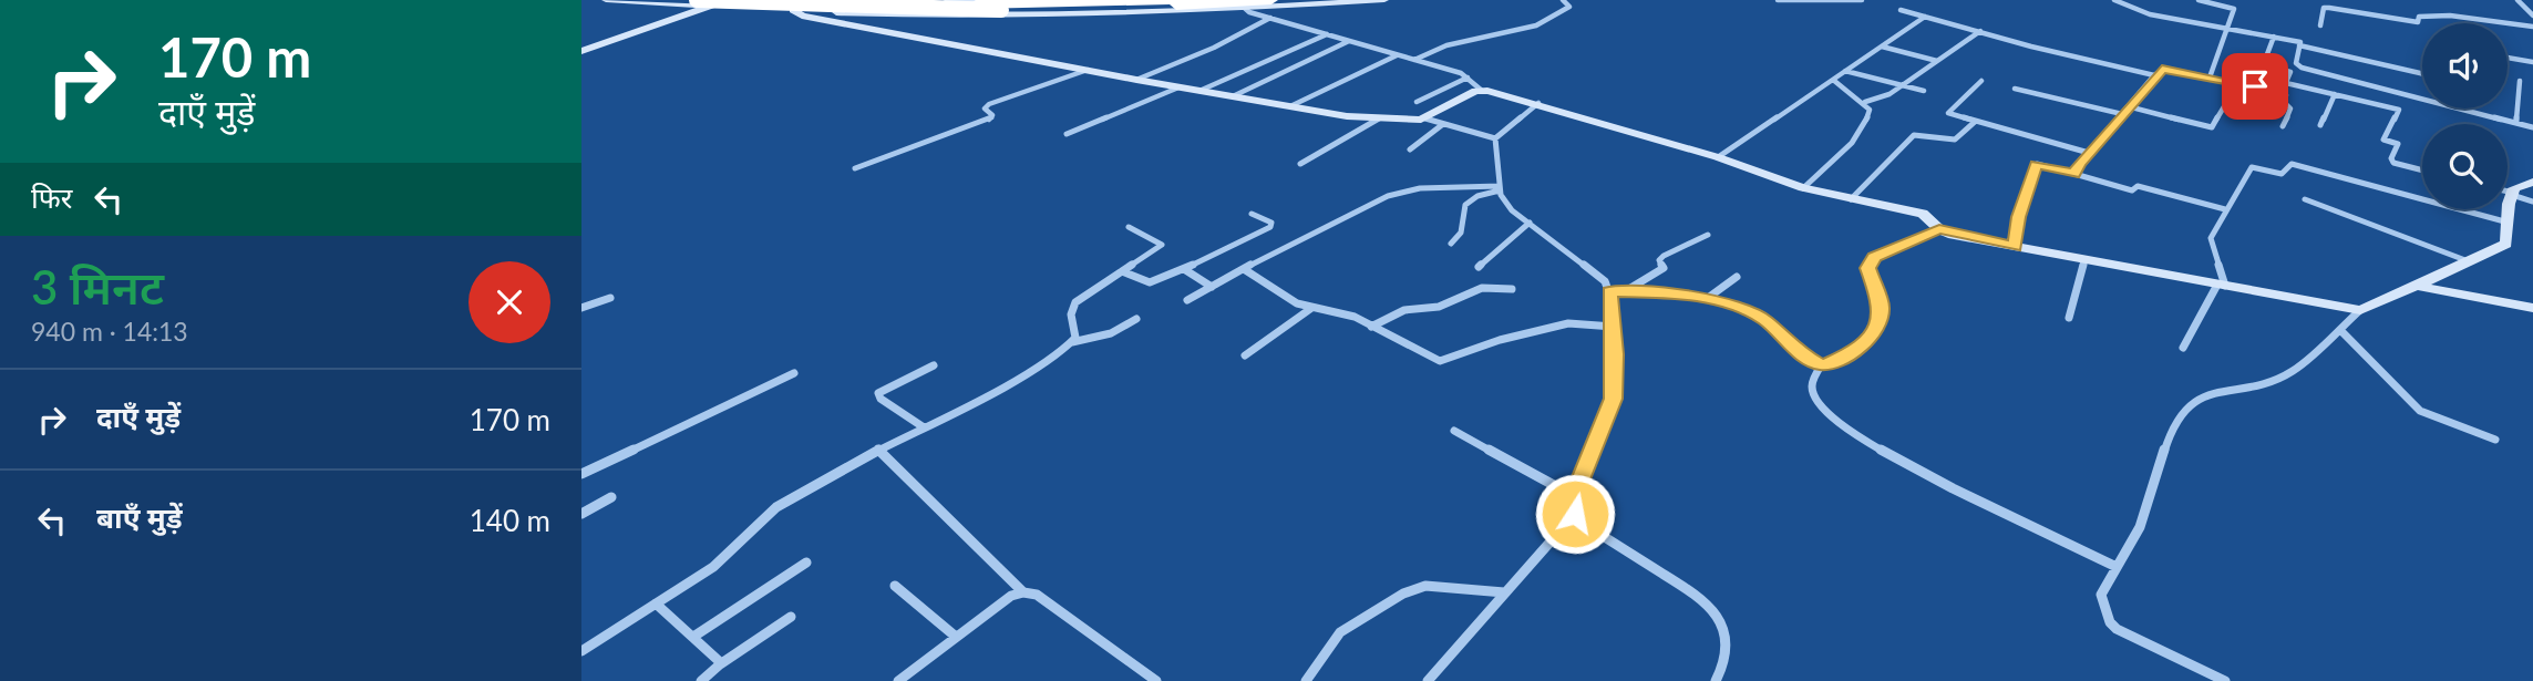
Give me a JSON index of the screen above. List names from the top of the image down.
{
  "page": {
    "turn": ["170 m", "दाएँ मुड़ें"],
    "then": "फिर",
    "heading": ["3 मिनट", "940 m · 14:13"],
    "list": [
      {
        "name": "दाएँ मुड़ें",
        "value": "170 m"
      },
      {
        "name": "बाएँ मुड़ें",
        "value": "140 m"
      }
    ]
  }
}
